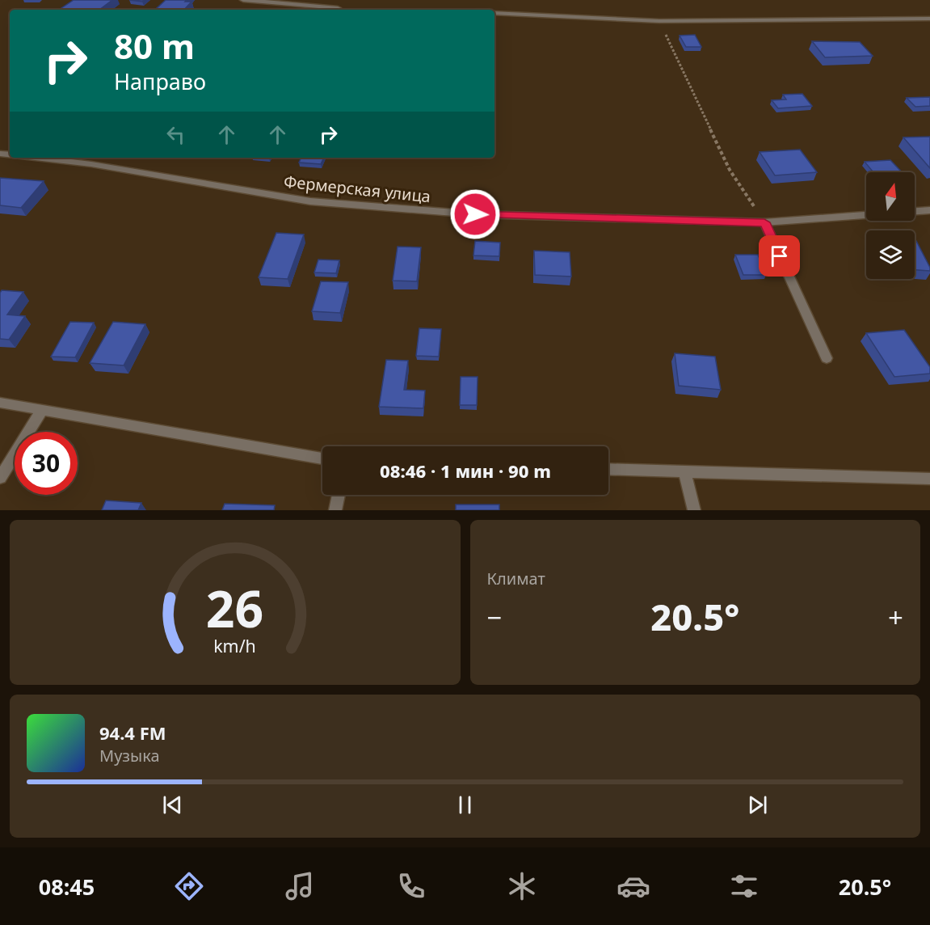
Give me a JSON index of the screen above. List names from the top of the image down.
{
  "streets": {
    "street": ["Фермерская улица"]
  },
  "north": "top",
  "page": {
    "turn": ["80 m", "Направо"],
    "limit": "30",
    "trip": "08:46 · 1 мин · 90 m",
    "tile": "Климат",
    "heat": ["−", "20.5°", "+"],
    "song": ["94.4 FM", "Музыка"],
    "tabs": ["08:45", "20.5°"],
    "gauge": ["26", "km/h"]
  }
}
